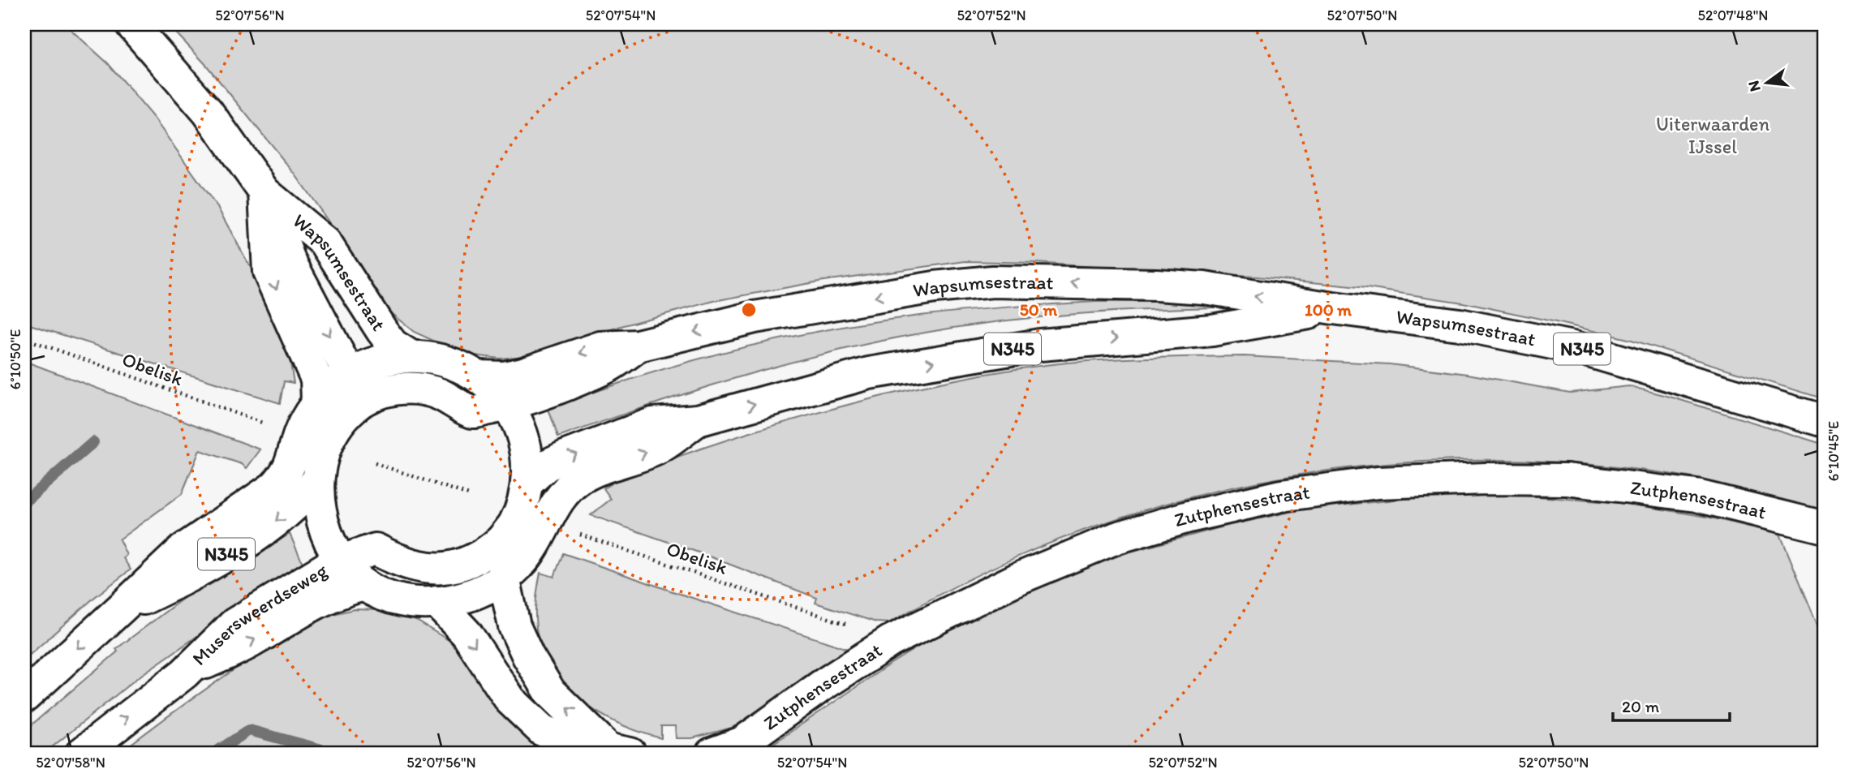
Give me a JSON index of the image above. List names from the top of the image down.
{
  "streets": {
    "main road": [
      "Wapsumsestraat",
      "N345",
      "Zutphensestraat",
      "Musersweerdseweg"
    ],
    "path": ["Obelisk"]
  },
  "crossings": [
    ["Wapsumsestraat", "N345"],
    ["N345", "Musersweerdseweg"]
  ],
  "parks": ["Uiterwaarden IJssel"],
  "scale_bar": "20 m",
  "north": "left",
  "coordinates": [
    "52°07'56\"N",
    "52°07'54\"N",
    "52°07'52\"N",
    "52°07'50\"N",
    "52°07'48\"N",
    "6°10'50\"E",
    "6°10'45\"E",
    "52°07'58\"N"
  ],
  "rings": ["50 m", "100 m"]
}
